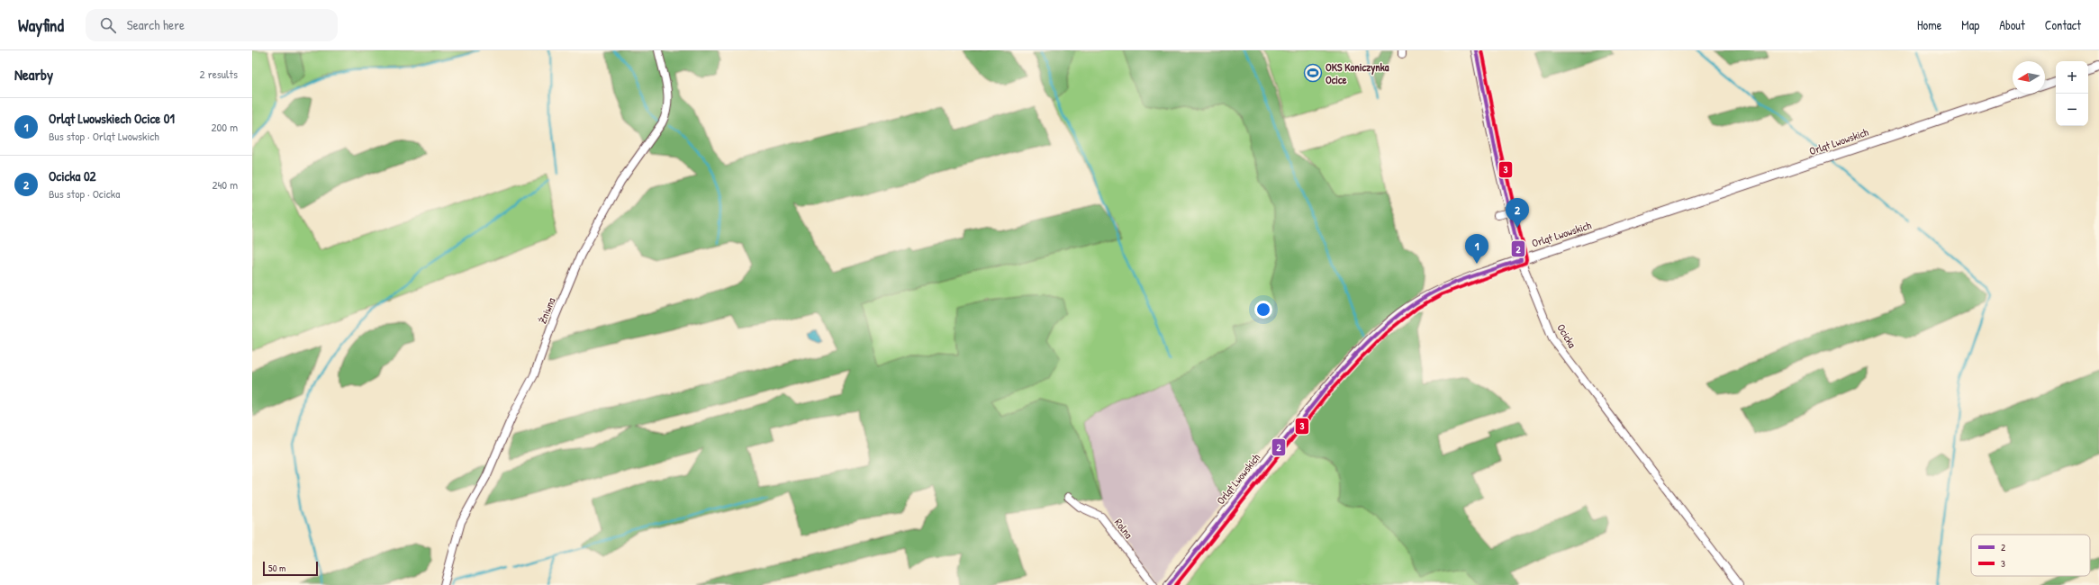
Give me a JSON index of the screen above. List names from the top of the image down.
{
  "streets": {
    "street": [
      "Orląt Lwowskich",
      "Żniwna",
      "Ocicka",
      "Rolna"
    ]
  },
  "crossings": [
    ["Orląt Lwowskich", "Ocicka"]
  ],
  "places": {
    "sports": ["OKS Koniczynka Ocice"]
  },
  "lines": ["transit line 2", "transit line 3"],
  "legend": ["2", "3"],
  "scale_bar": "50 m",
  "north": "left",
  "page": {
    "header": "Wayfind",
    "search": "Search here",
    "nav": [
      "Home",
      "Map",
      "About",
      "Contact"
    ],
    "heading": ["Nearby", "2 results"],
    "map_buttons": ["+", "−"],
    "list": [
      {
        "mark": "1",
        "name": "Orląt Lwowskiech Ocice 01",
        "note": "Bus stop · Orląt Lwowskich",
        "value": "200 m"
      },
      {
        "mark": "2",
        "name": "Ocicka 02",
        "note": "Bus stop · Ocicka",
        "value": "240 m"
      }
    ],
    "pins": ["2", "1"],
    "scale": "50 m"
  }
}
